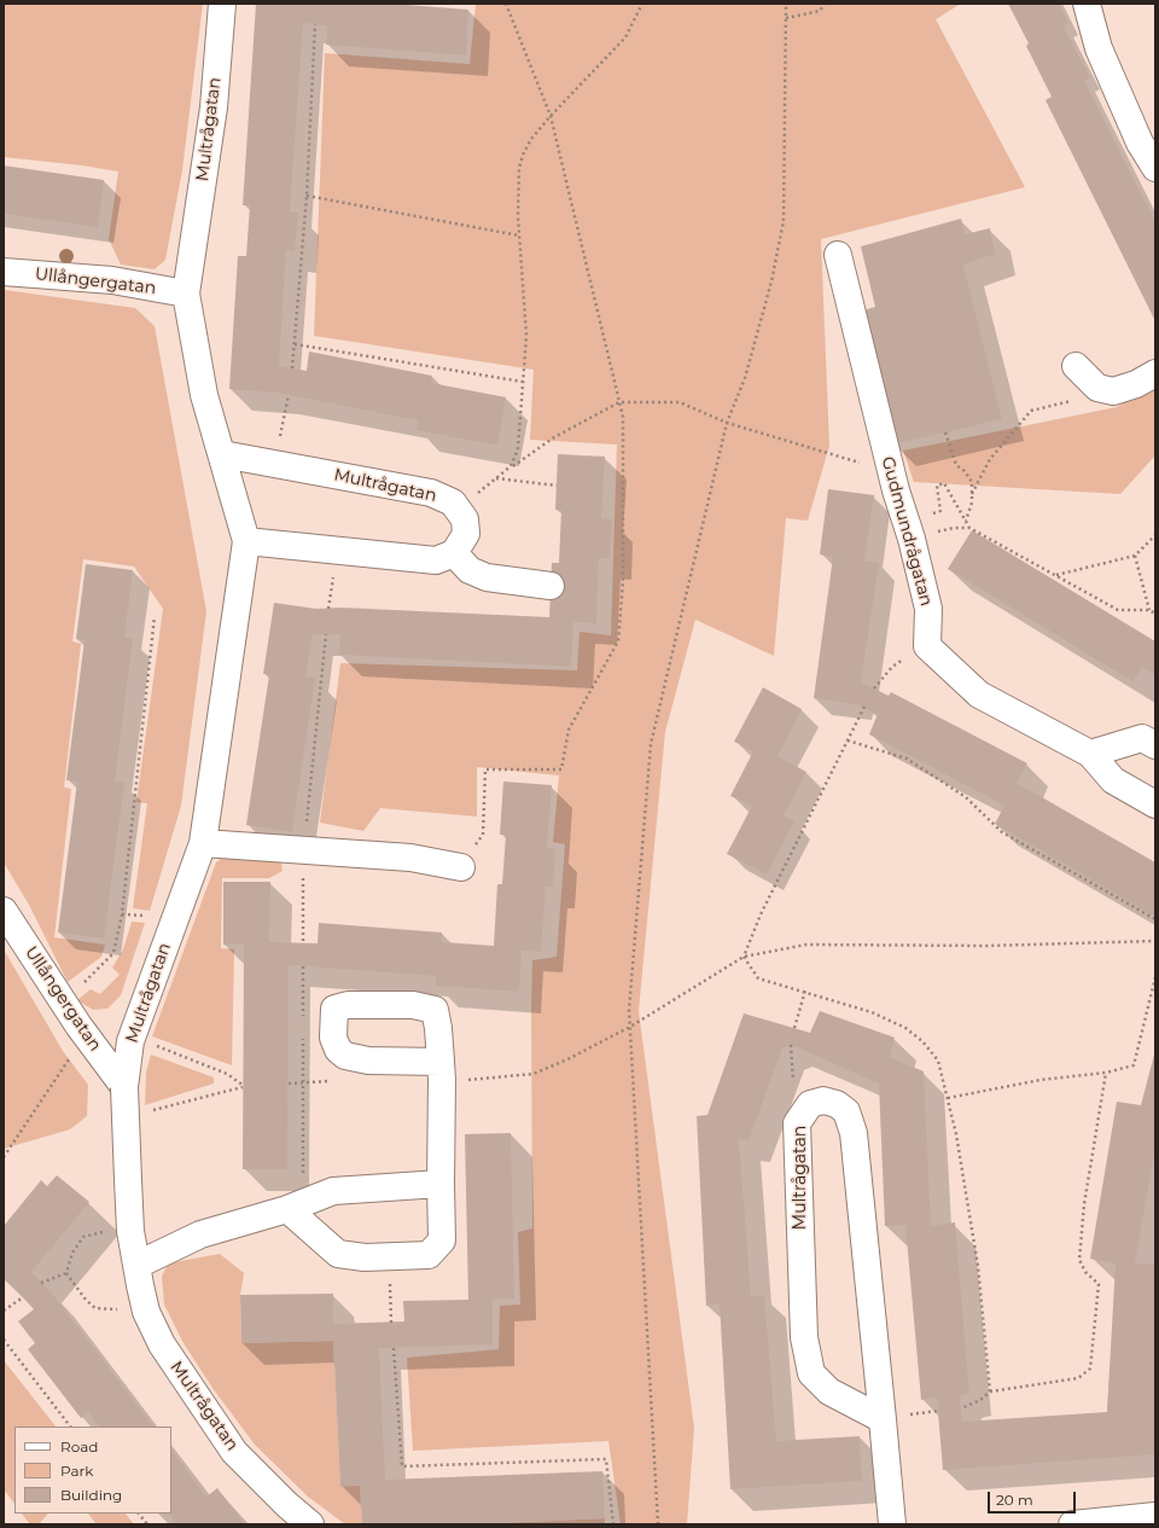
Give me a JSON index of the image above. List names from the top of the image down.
{
  "streets": {
    "street": ["Multrågatan", "Ullångergatan", "Gudmundrågatan"]
  },
  "crossings": [
    ["Multrågatan", "Ullångergatan"]
  ],
  "legend": ["Road", "Park", "Building"],
  "scale_bar": "20 m"
}
